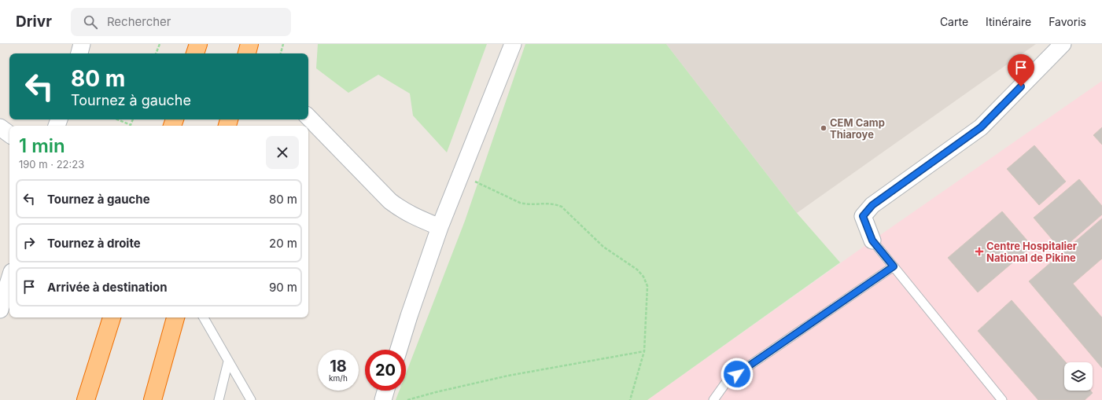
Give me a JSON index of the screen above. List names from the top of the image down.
{
  "places": {
    "other": ["CEM Camp Thiaroye"],
    "health": ["Centre Hospitalier National de Pikine"]
  },
  "page": {
    "header": "Drivr",
    "search": "Rechercher",
    "nav": ["Carte", "Itinéraire", "Favoris"],
    "turn": ["80 m", "Tournez à gauche"],
    "heading": ["1 min", "190 m · 22:23"],
    "list": [
      {
        "name": "Tournez à gauche",
        "value": "80 m"
      },
      {
        "name": "Tournez à droite",
        "value": "20 m"
      },
      {
        "name": "Arrivée à destination",
        "value": "90 m"
      }
    ],
    "speed": "18 km/h",
    "limit": "20"
  }
}
